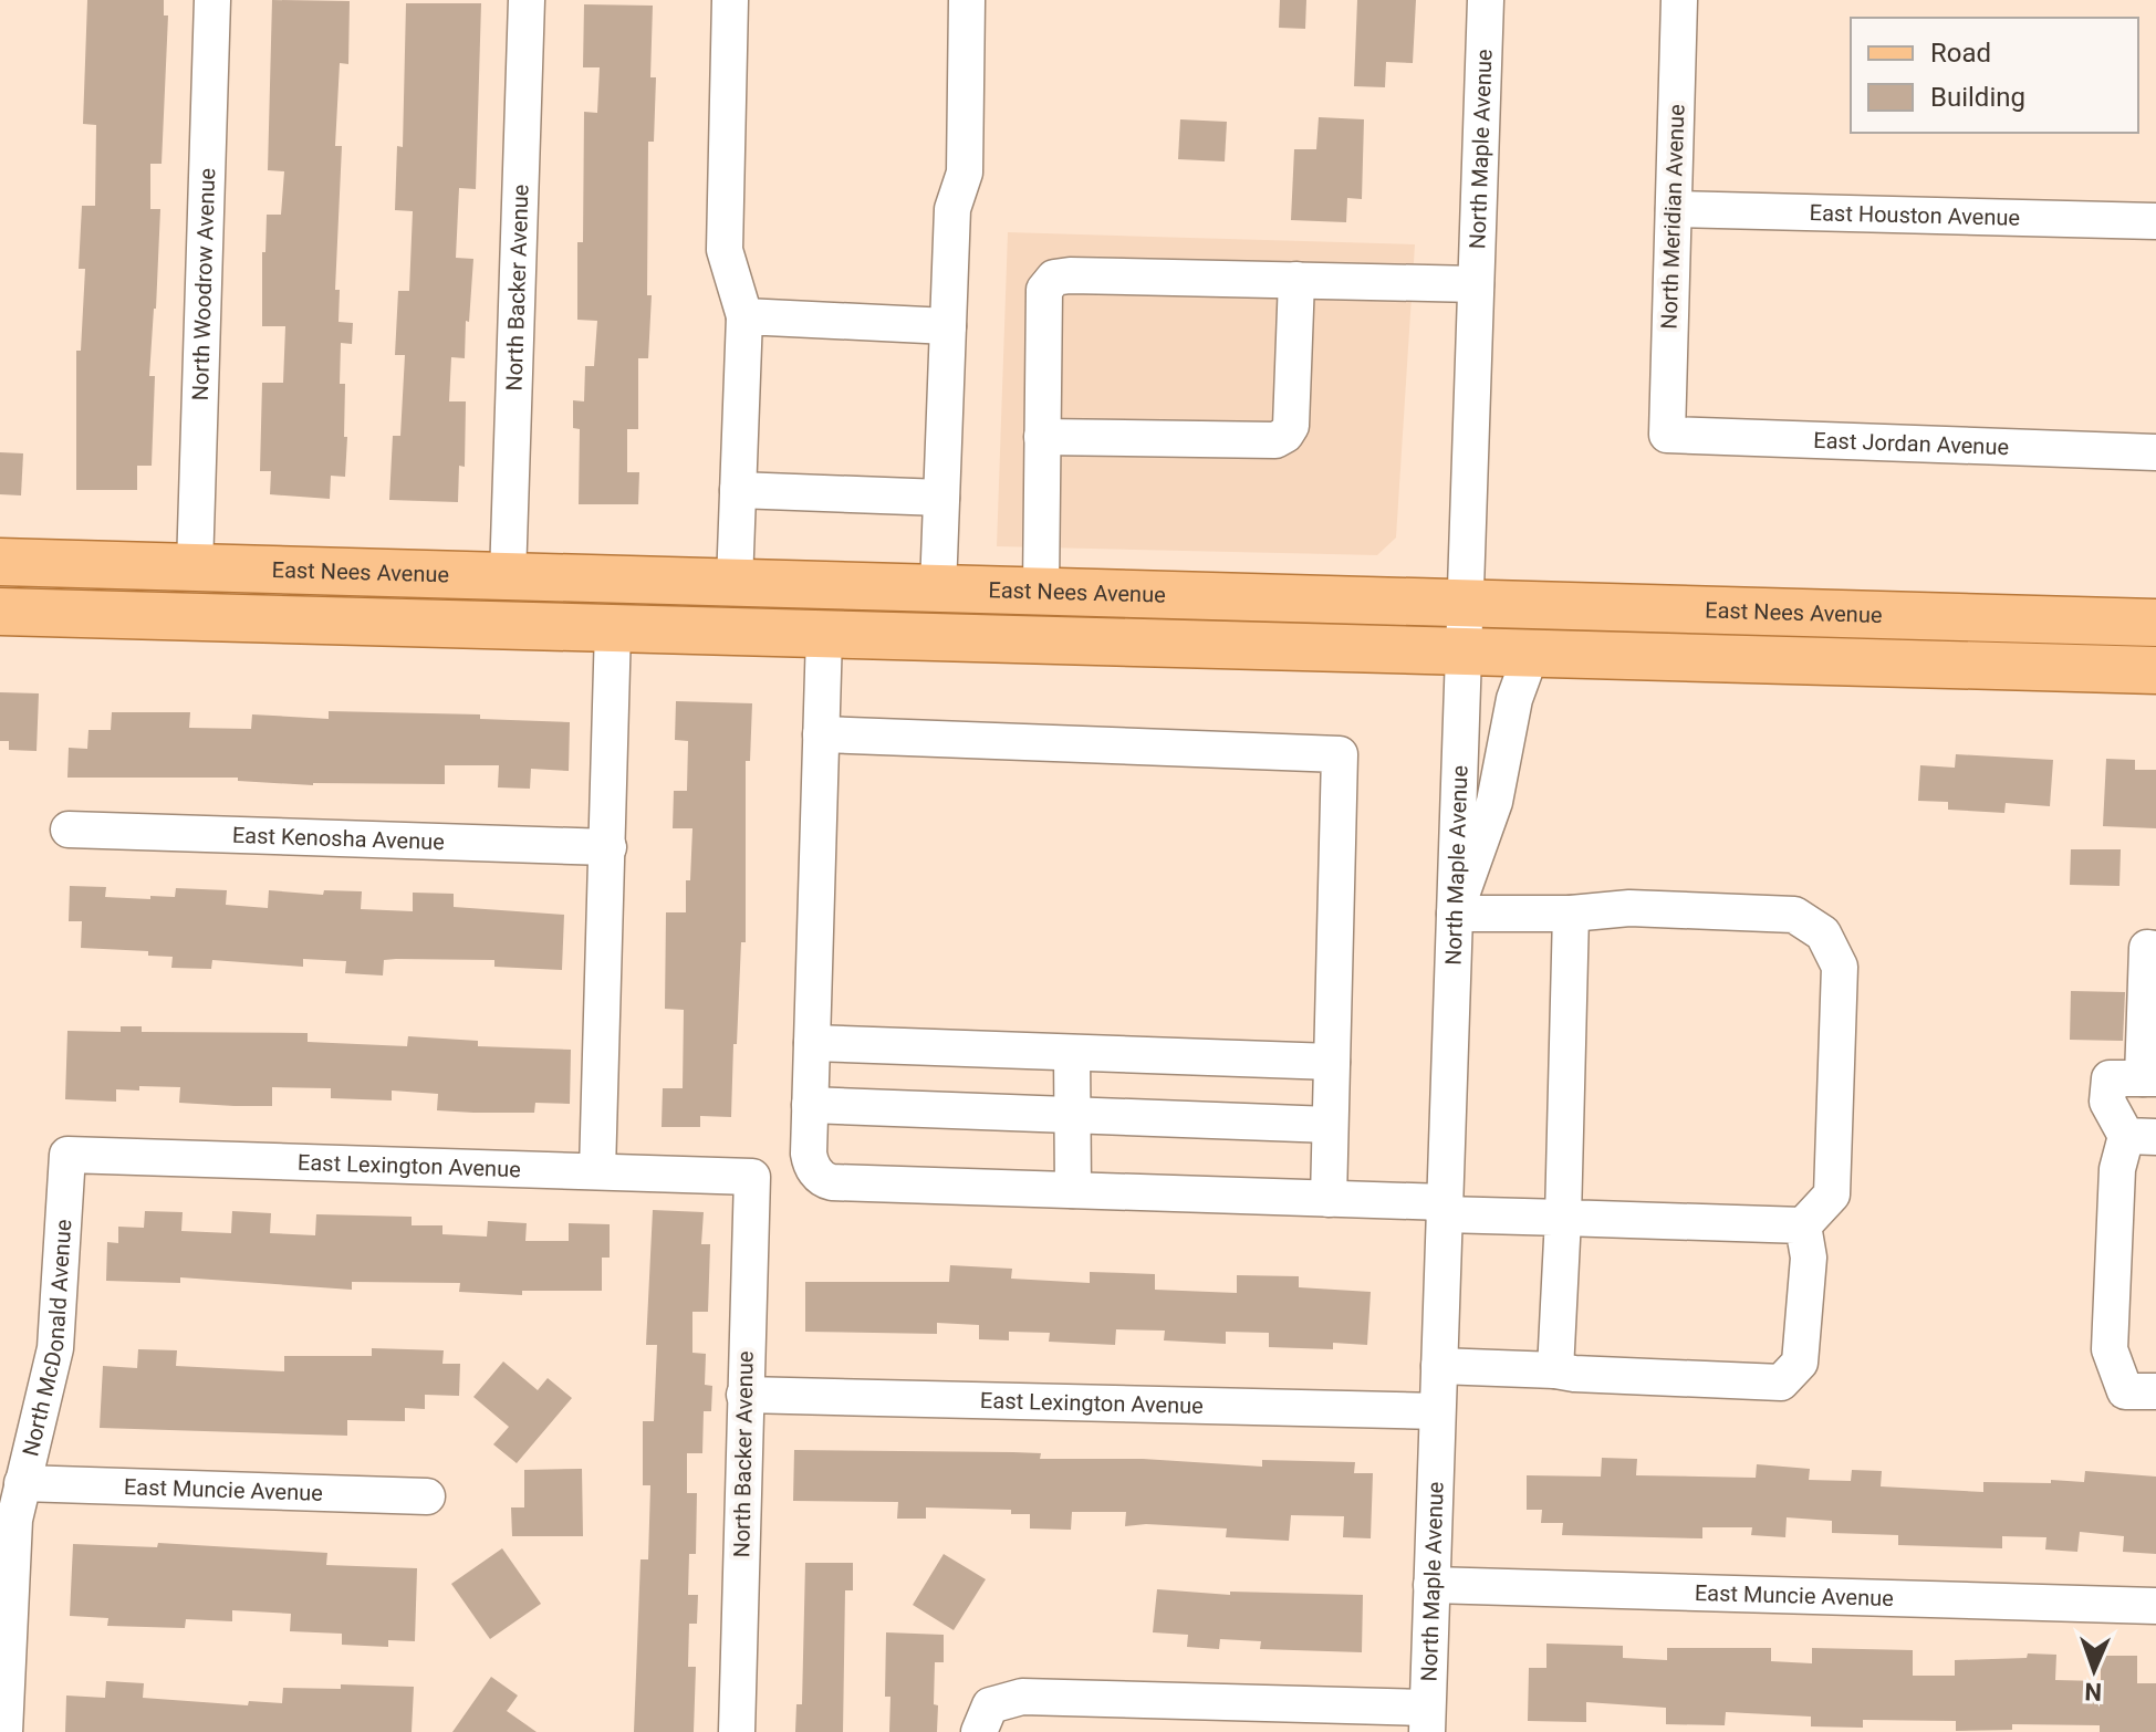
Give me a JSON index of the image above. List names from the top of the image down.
{
  "streets": {
    "main road": ["East Nees Avenue"],
    "street": [
      "North Maple Avenue",
      "East Houston Avenue",
      "North Meridian Avenue",
      "North Woodrow Avenue",
      "North Backer Avenue",
      "East Jordan Avenue",
      "East Kenosha Avenue",
      "East Lexington Avenue",
      "North McDonald Avenue",
      "East Muncie Avenue"
    ]
  },
  "crossings": [
    ["North Maple Avenue", "East Nees Avenue"],
    ["North Maple Avenue", "East Lexington Avenue"],
    ["North Maple Avenue", "East Muncie Avenue"],
    ["East Houston Avenue", "North Meridian Avenue"],
    ["North Meridian Avenue", "East Jordan Avenue"],
    ["North Woodrow Avenue", "East Nees Avenue"],
    ["North Backer Avenue", "East Nees Avenue"],
    ["North Backer Avenue", "East Lexington Avenue"],
    ["East Lexington Avenue", "North McDonald Avenue"],
    ["North McDonald Avenue", "East Muncie Avenue"]
  ],
  "legend": ["Road", "Building"],
  "north": "bottom"
}
